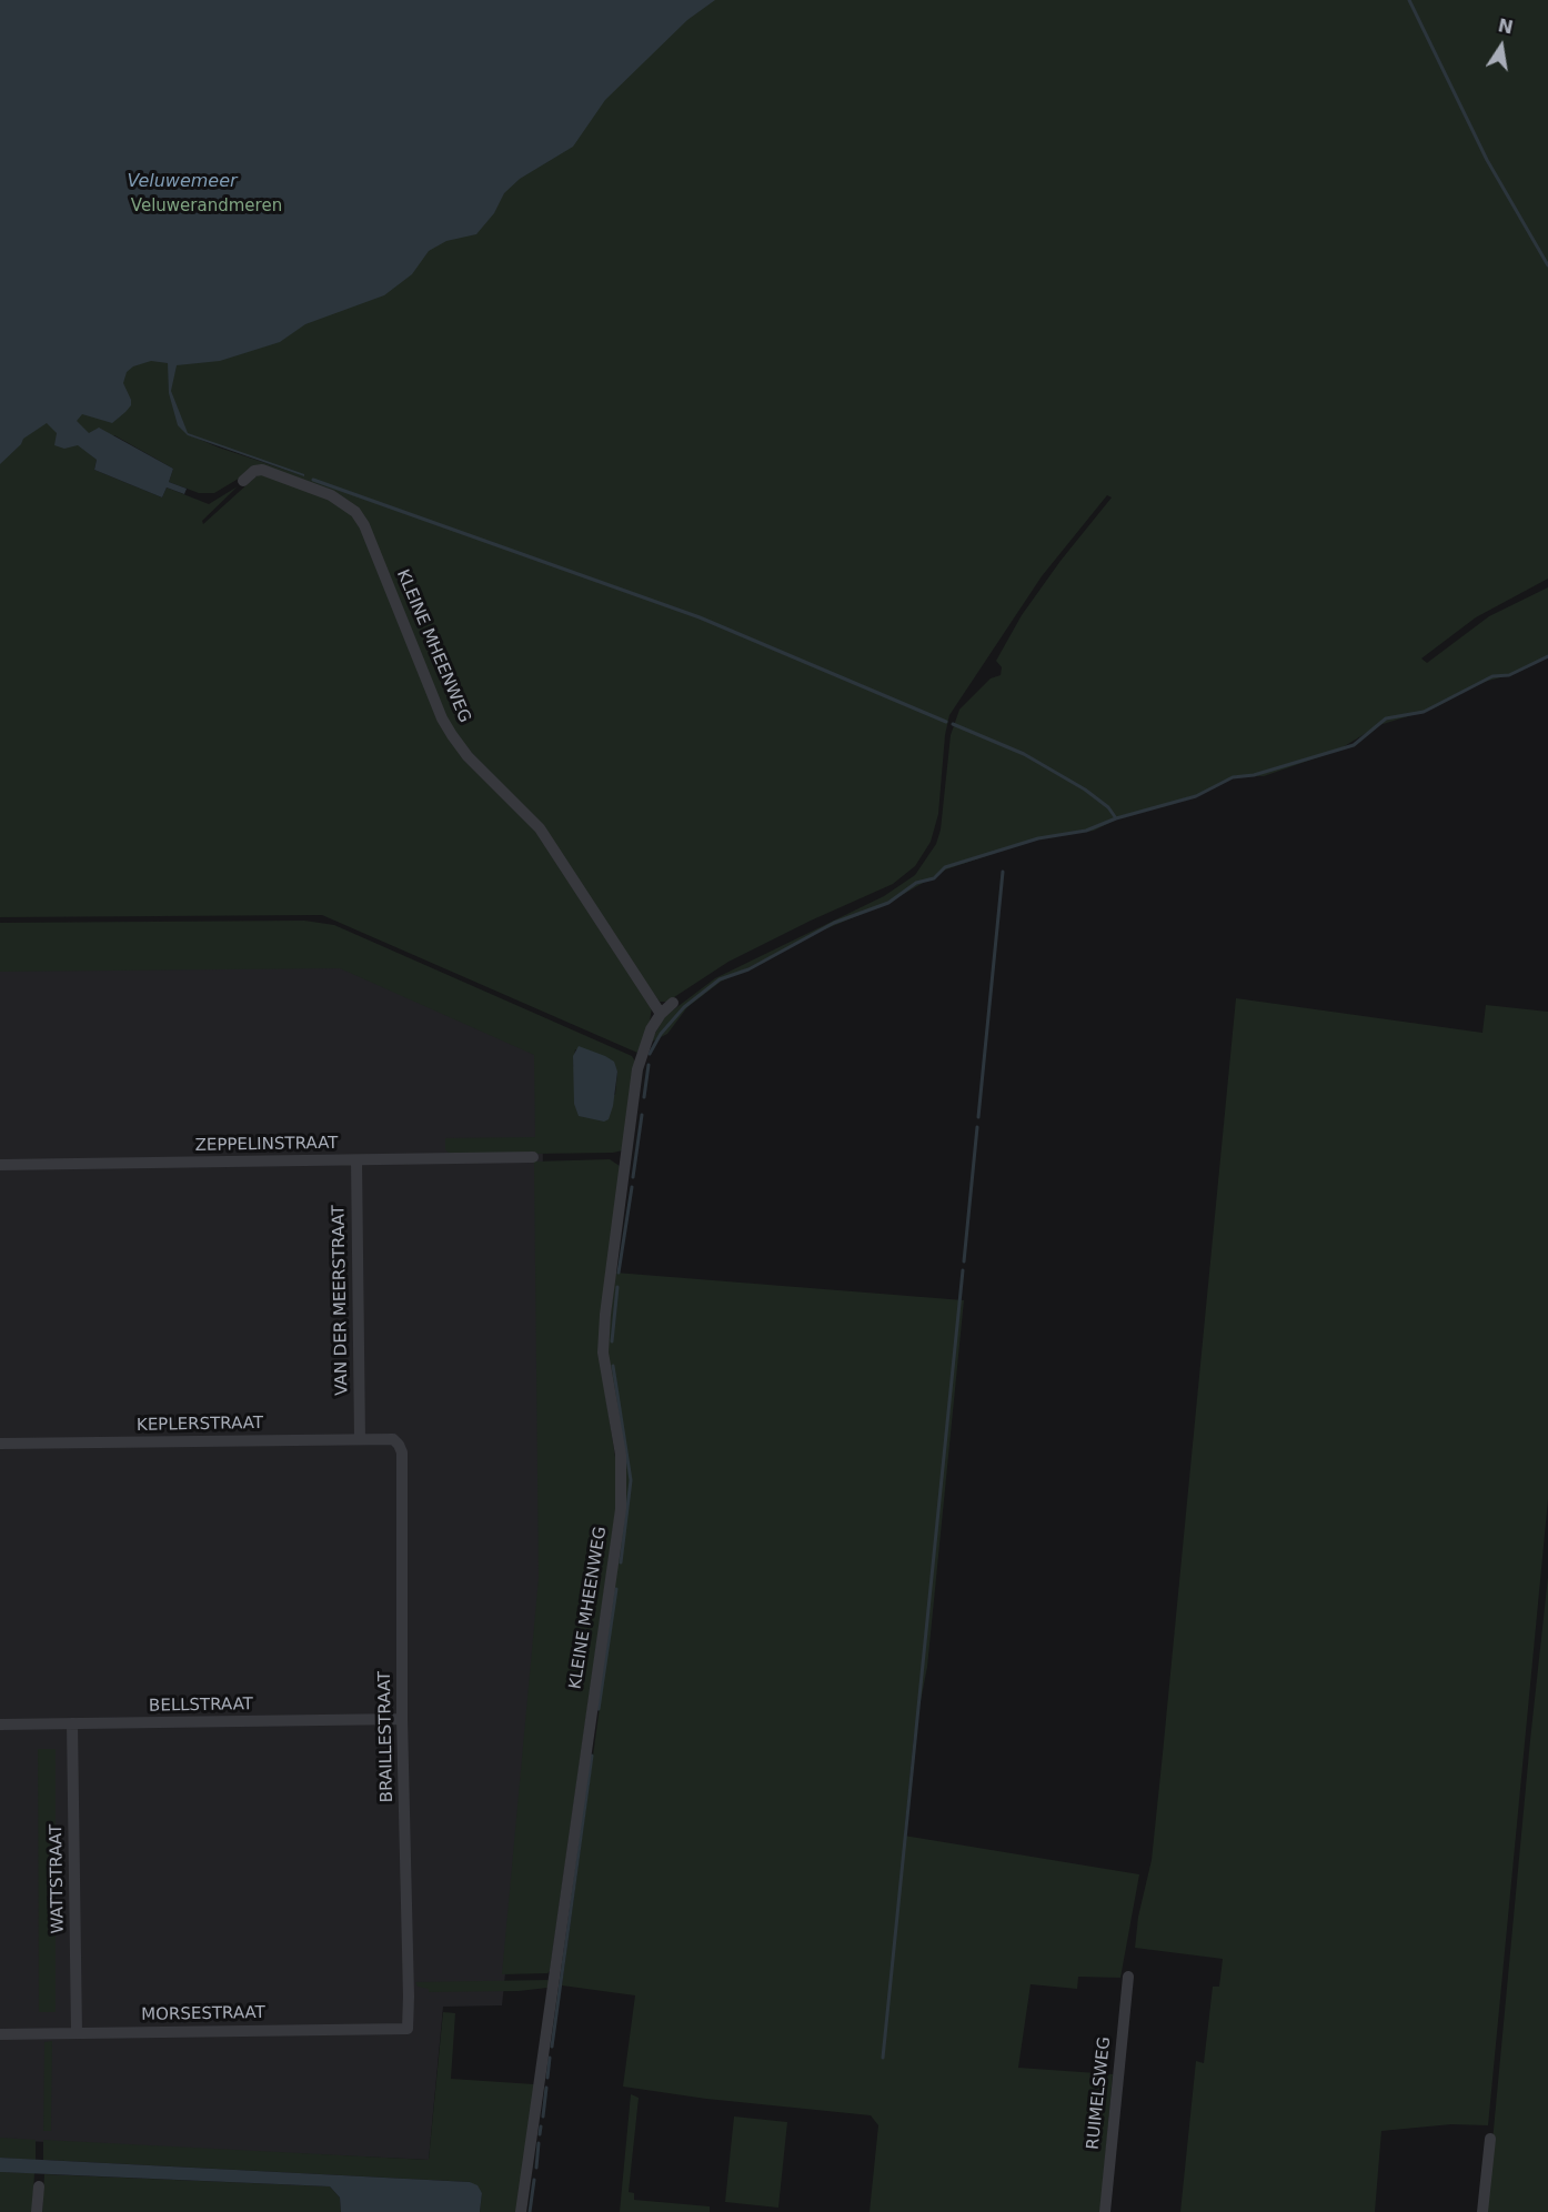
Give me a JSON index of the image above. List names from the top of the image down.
{
  "streets": {
    "street": [
      "KLEINE MHEENWEG",
      "ZEPPELINSTRAAT",
      "VAN DER MEERSTRAAT",
      "KEPLERSTRAAT",
      "BELLSTRAAT",
      "BRAILLESTRAAT",
      "WATTSTRAAT",
      "MORSESTRAAT",
      "RUIMELSWEG"
    ]
  },
  "crossings": [
    ["ZEPPELINSTRAAT", "VAN DER MEERSTRAAT"],
    ["VAN DER MEERSTRAAT", "KEPLERSTRAAT"],
    ["KEPLERSTRAAT", "BRAILLESTRAAT"],
    ["BELLSTRAAT", "BRAILLESTRAAT"],
    ["BELLSTRAAT", "WATTSTRAAT"],
    ["BRAILLESTRAAT", "MORSESTRAAT"],
    ["WATTSTRAAT", "MORSESTRAAT"]
  ],
  "water": ["Veluwemeer"],
  "parks": ["Veluwerandmeren"],
  "north": "top"
}
